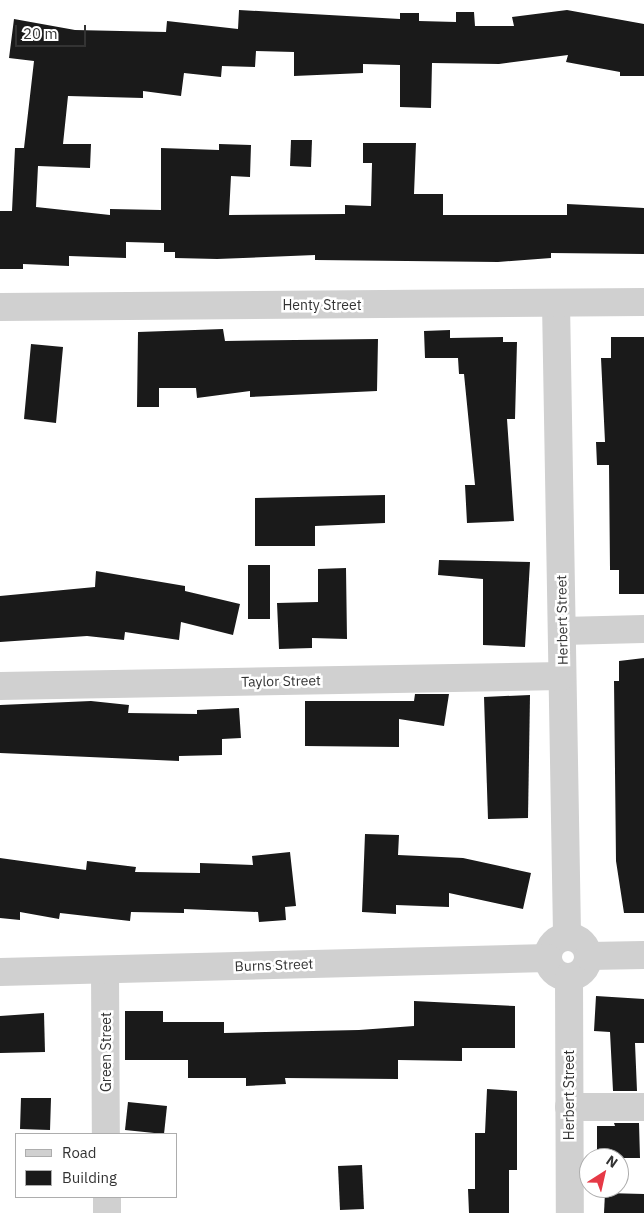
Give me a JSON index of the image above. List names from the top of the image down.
{
  "streets": {
    "street": [
      "Henty Street",
      "Herbert Street",
      "Taylor Street",
      "Burns Street",
      "Green Street"
    ]
  },
  "crossings": [
    ["Henty Street", "Herbert Street"],
    ["Herbert Street", "Taylor Street"],
    ["Herbert Street", "Burns Street"],
    ["Burns Street", "Green Street"]
  ],
  "legend": ["Road", "Building"],
  "scale_bar": "20 m",
  "north": "top right"
}
